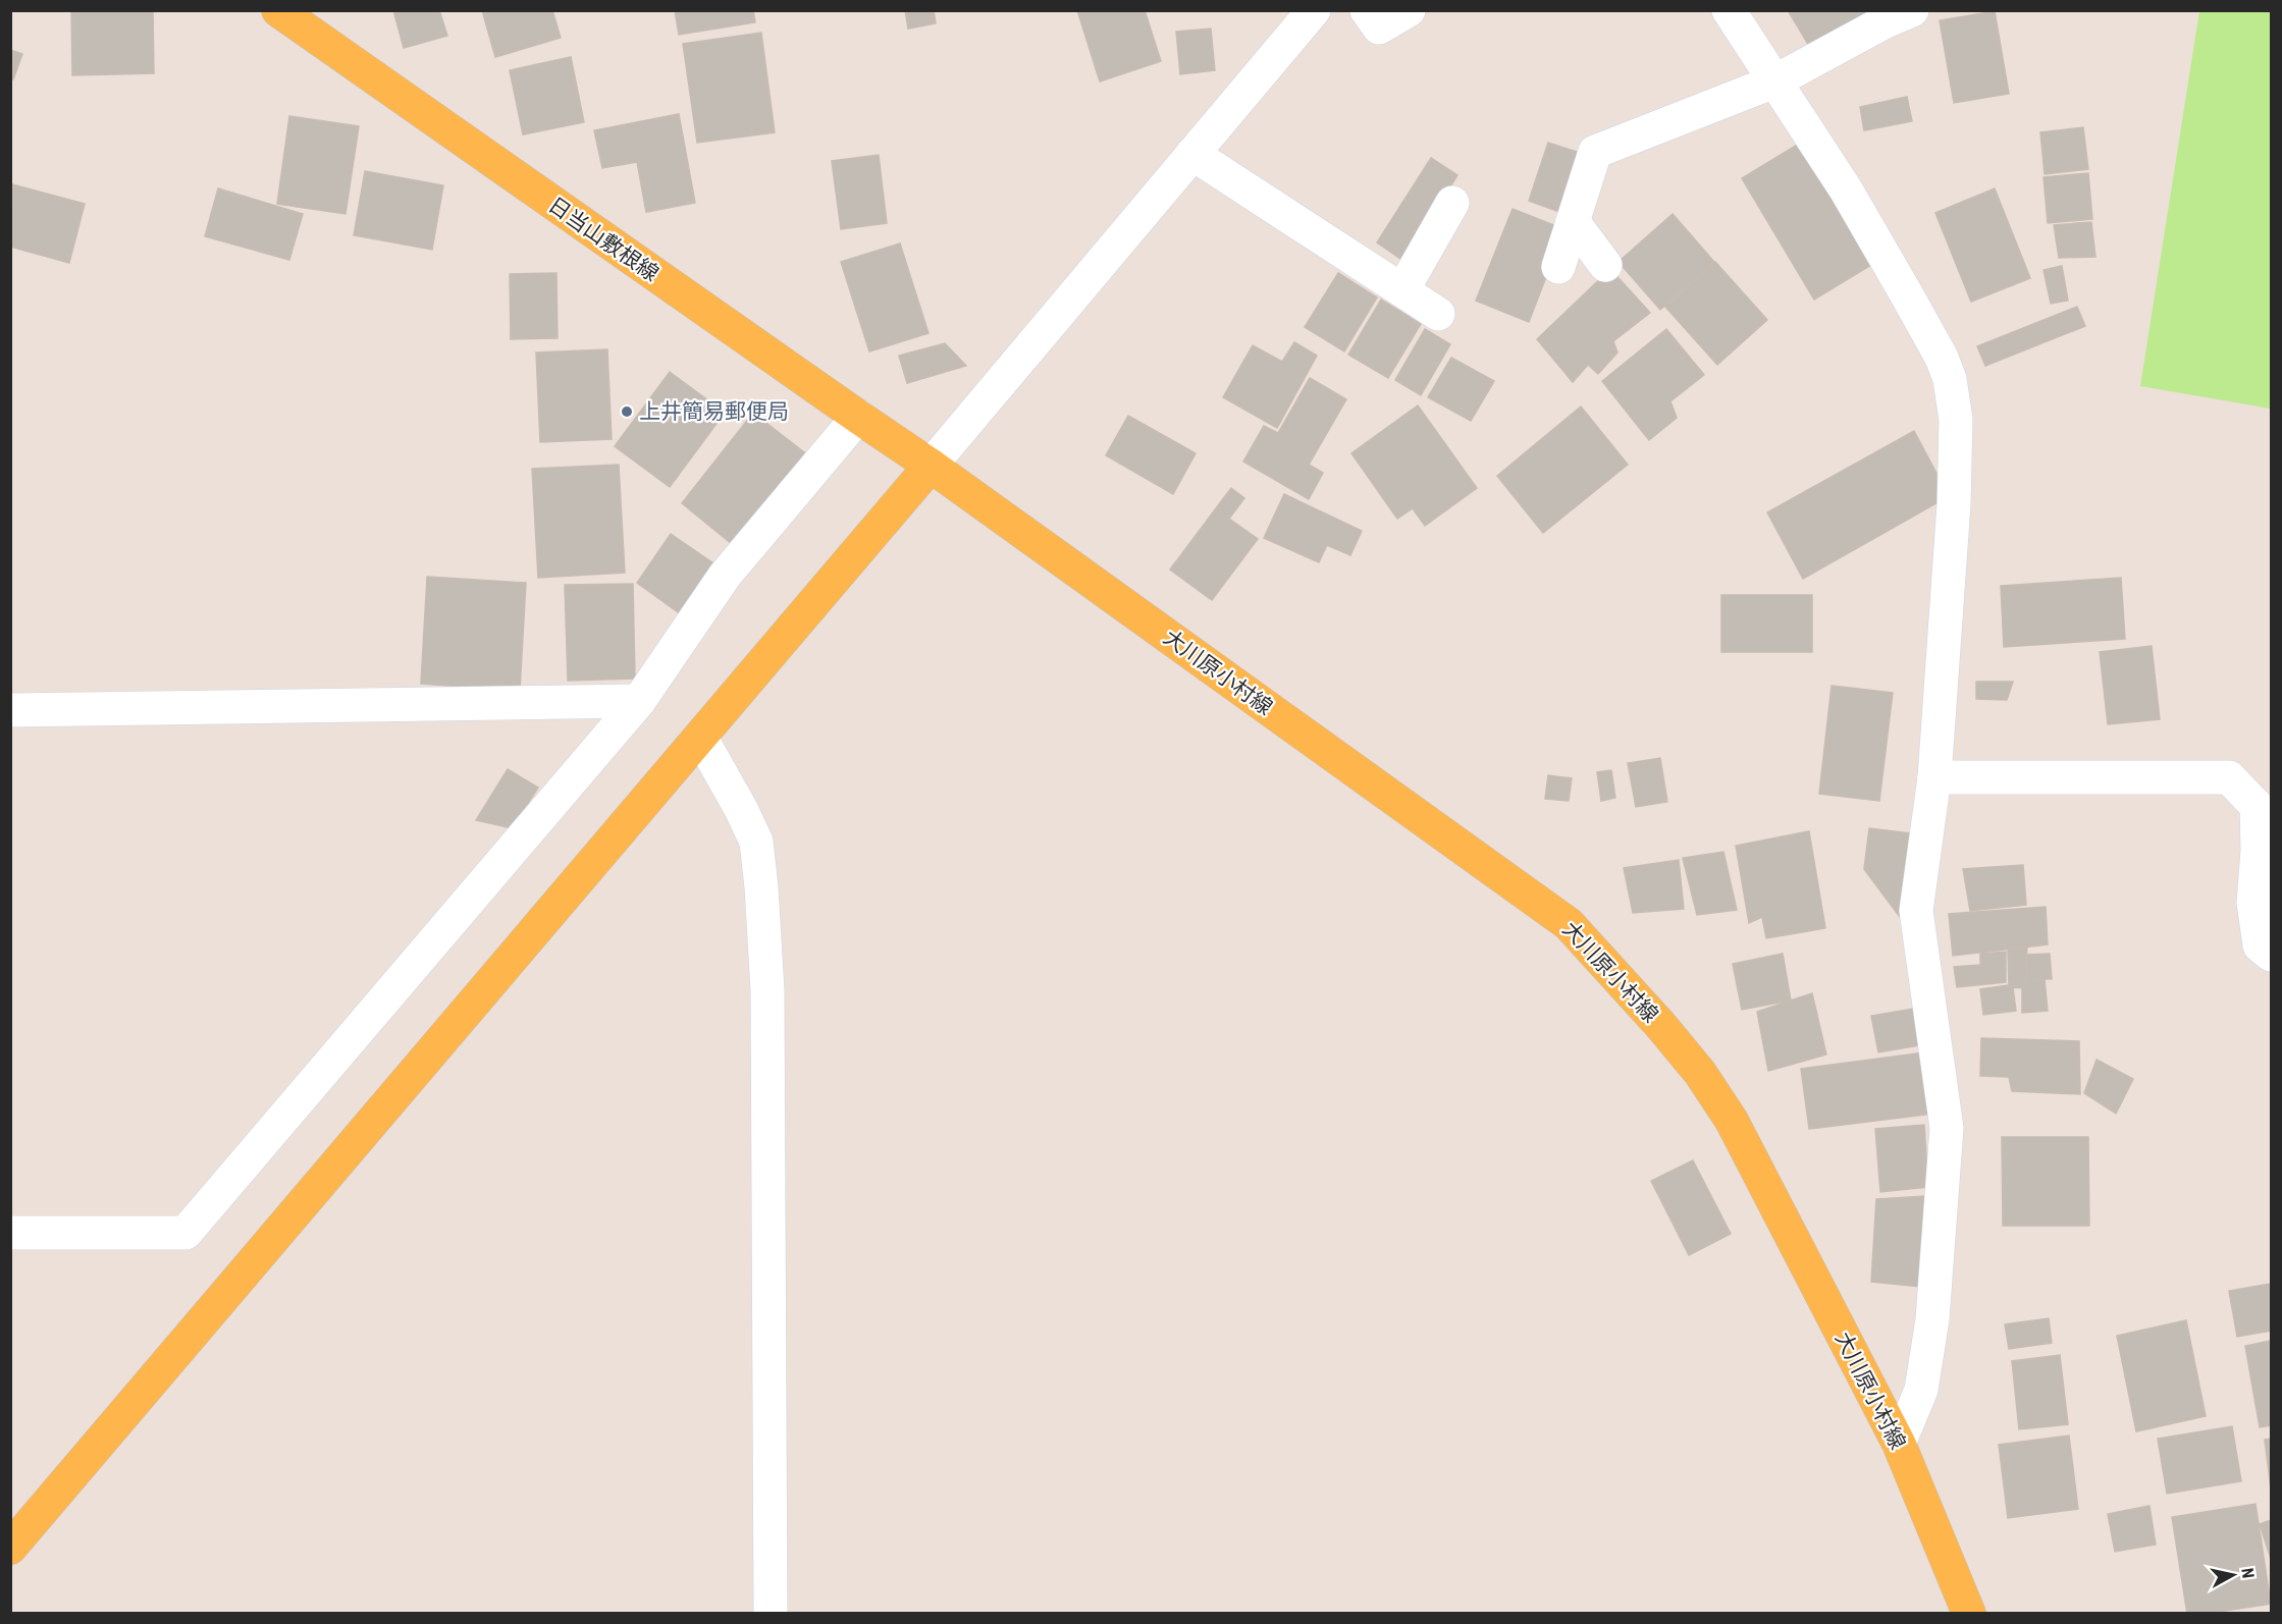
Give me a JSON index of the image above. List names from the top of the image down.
{
  "streets": {
    "main road": ["日当山敷根線", "大川原小村線"]
  },
  "crossings": [
    ["日当山敷根線", "大川原小村線"]
  ],
  "places": ["上井簡易郵便局"],
  "north": "right"
}
